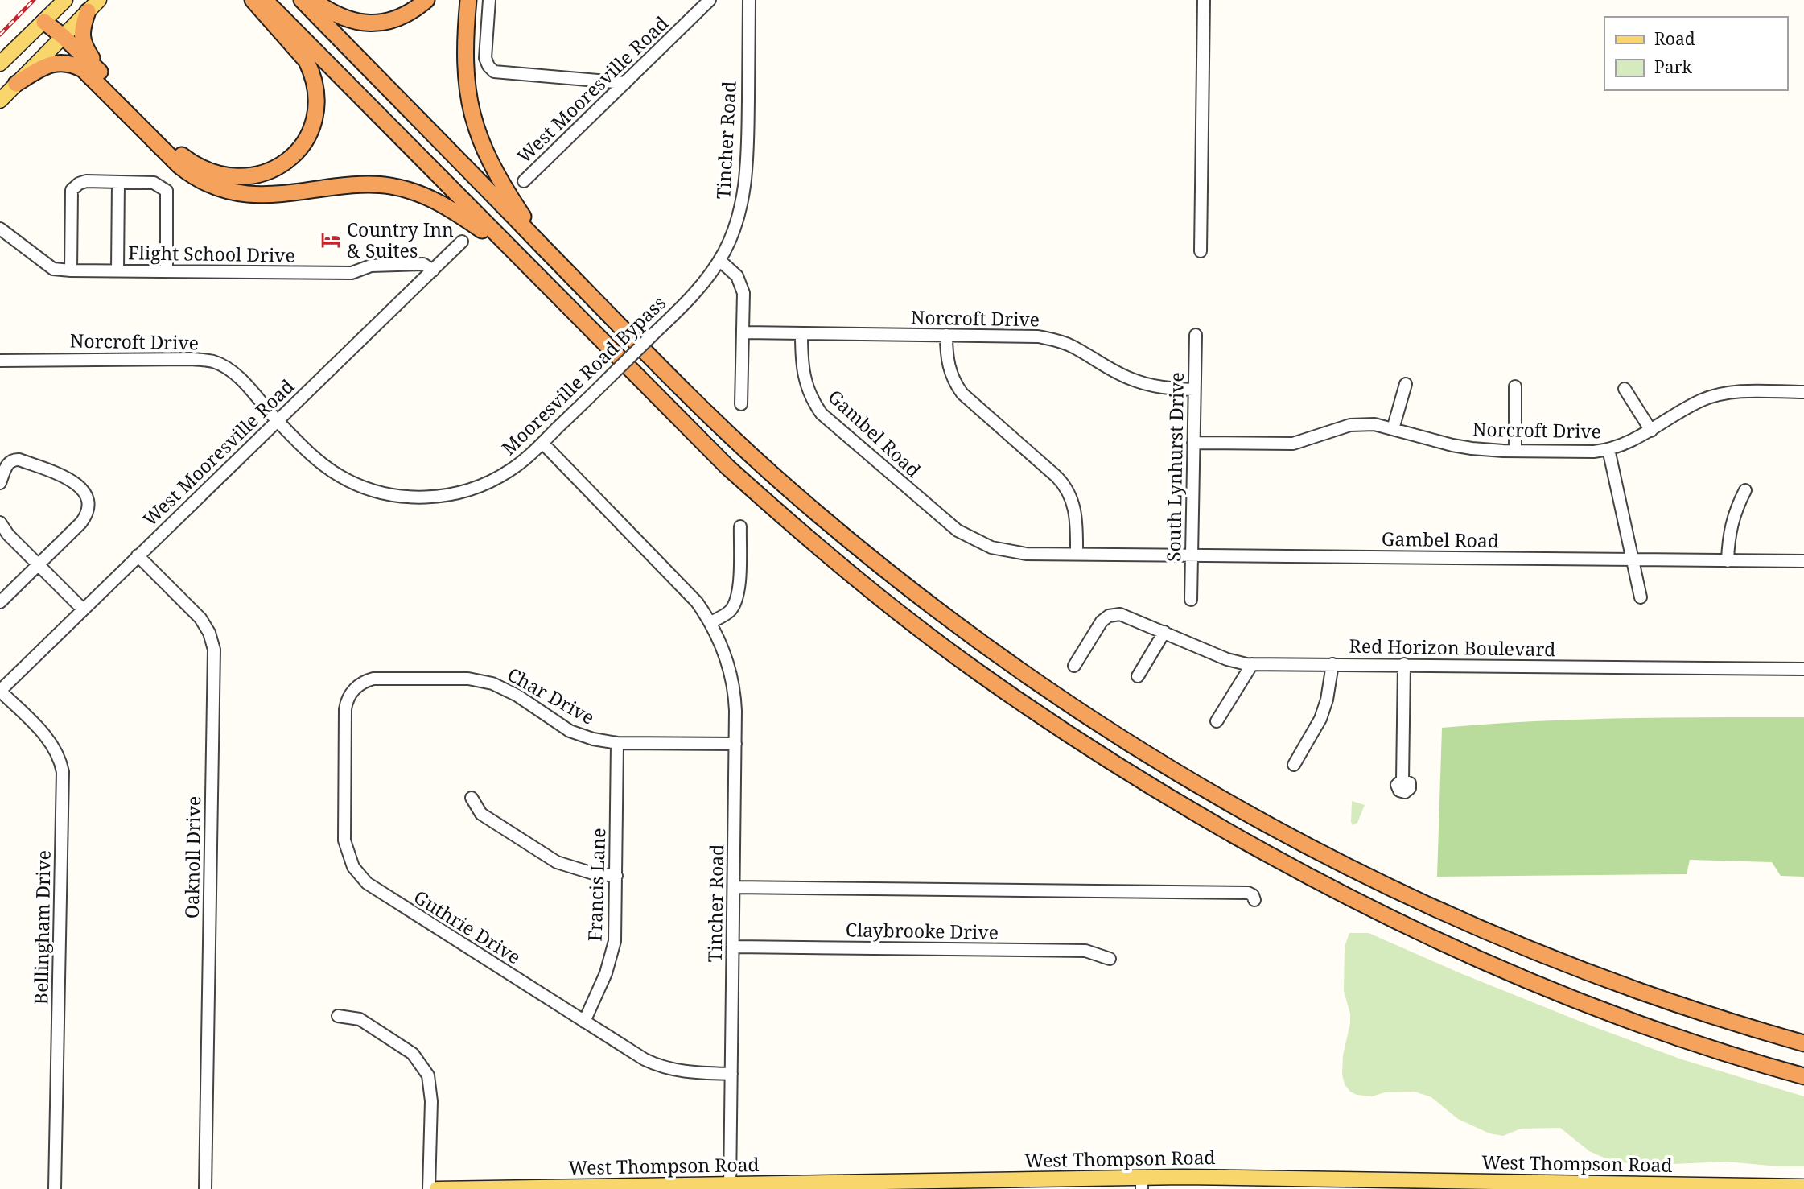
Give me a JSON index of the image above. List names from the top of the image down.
{
  "streets": {
    "main road": ["West Thompson Road"],
    "street": [
      "West Mooresville Road",
      "Tincher Road",
      "Flight School Drive",
      "Norcroft Drive",
      "Mooresville Road Bypass",
      "Gambel Road",
      "South Lynhurst Drive",
      "Red Horizon Boulevard",
      "Char Drive",
      "Oaknoll Drive",
      "Francis Lane",
      "Guthrie Drive",
      "Bellingham Drive",
      "Claybrooke Drive"
    ]
  },
  "crossings": [
    ["West Mooresville Road", "Flight School Drive"],
    ["West Mooresville Road", "Norcroft Drive"],
    ["West Mooresville Road", "Mooresville Road Bypass"],
    ["West Mooresville Road", "Oaknoll Drive"],
    ["West Mooresville Road", "Bellingham Drive"],
    ["Tincher Road", "Mooresville Road Bypass"],
    ["Tincher Road", "Char Drive"],
    ["Tincher Road", "Guthrie Drive"],
    ["Tincher Road", "Claybrooke Drive"],
    ["Tincher Road", "West Thompson Road"],
    ["Norcroft Drive", "Mooresville Road Bypass"],
    ["Norcroft Drive", "Gambel Road"],
    ["Norcroft Drive", "South Lynhurst Drive"],
    ["Gambel Road", "South Lynhurst Drive"],
    ["Char Drive", "Francis Lane"],
    ["Char Drive", "Guthrie Drive"],
    ["Francis Lane", "Guthrie Drive"]
  ],
  "places": {
    "hotel": ["Country Inn & Suites"]
  },
  "legend": ["Road", "Park"]
}
